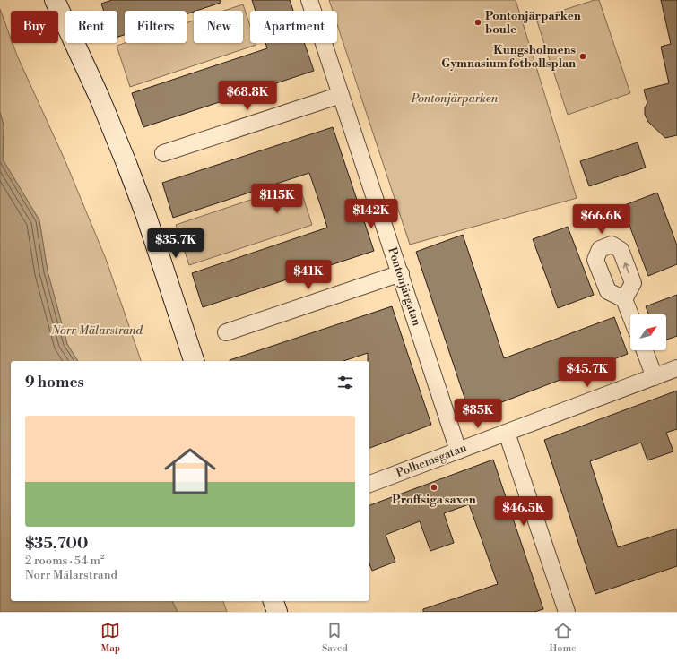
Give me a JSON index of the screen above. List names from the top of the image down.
{
  "streets": {
    "street": ["Pontonjärgatan", "Polhemsgatan"]
  },
  "crossings": [
    ["Pontonjärgatan", "Polhemsgatan"]
  ],
  "parks": ["Pontonjärparken", "Norr Mälarstrand"],
  "places": ["Pontonjärparken boule", "Kungsholmens Gymnasium fotbollsplan", "Proffsiga saxen"],
  "north": "top right",
  "page": {
    "chip": [
      "Buy",
      "Rent",
      "Filters",
      "New",
      "Apartment"
    ],
    "price": [
      "$68.8K",
      "$115K",
      "$142K",
      "$66.6K",
      "$35.7K",
      "$41K",
      "$45.7K",
      "$85K",
      "$46.5K"
    ],
    "heading": "9 homes",
    "list": [
      {
        "name": "$35,700",
        "note": "2 rooms · 54 m² · Norr Mälarstrand"
      }
    ],
    "tabs": ["Map", "Saved", "Home"]
  }
}
